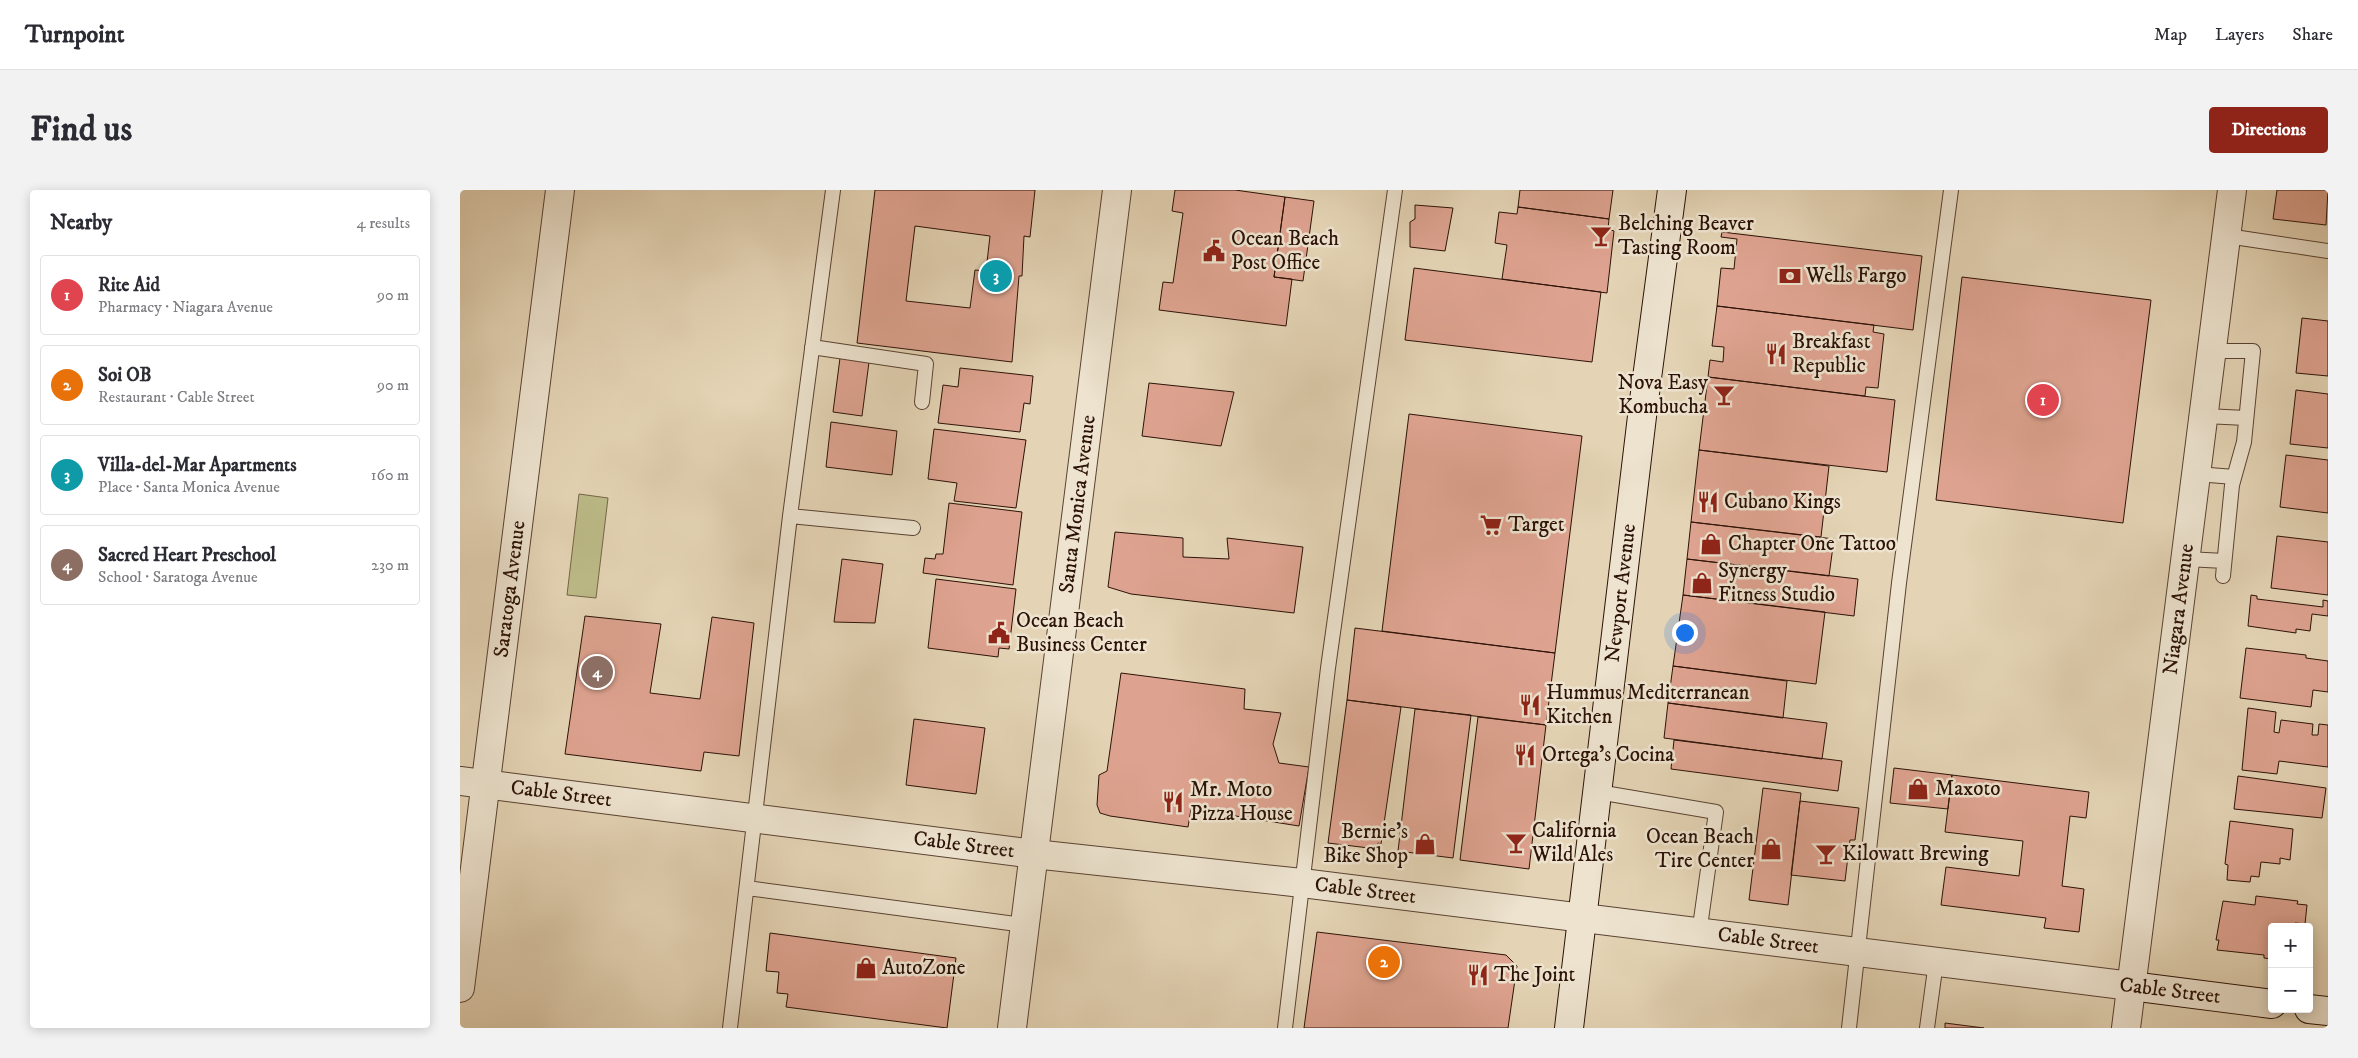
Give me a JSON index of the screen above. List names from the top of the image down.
{
  "streets": {
    "street": [
      "Santa Monica Avenue",
      "Saratoga Avenue",
      "Newport Avenue",
      "Niagara Avenue",
      "Cable Street"
    ]
  },
  "crossings": [
    ["Santa Monica Avenue", "Cable Street"],
    ["Saratoga Avenue", "Cable Street"],
    ["Newport Avenue", "Cable Street"],
    ["Niagara Avenue", "Cable Street"]
  ],
  "places": {
    "bar": [
      "Belching Beaver Tasting Room",
      "Nova Easy Kombucha",
      "California Wild Ales",
      "Kilowatt Brewing"
    ],
    "public building": ["Ocean Beach Post Office", "Ocean Beach Business Center"],
    "bank": ["Wells Fargo"],
    "restaurant": [
      "Breakfast Republic",
      "Cubano Kings",
      "Hummus Mediterranean Kitchen",
      "Ortega’s Cocina",
      "Mr. Moto Pizza House",
      "The Joint"
    ],
    "supermarket": ["Target"],
    "shop": [
      "Chapter One Tattoo",
      "Synergy Fitness Studio",
      "Maxoto",
      "Bernie's Bike Shop",
      "Ocean Beach Tire Center",
      "AutoZone"
    ]
  },
  "page": {
    "header": "Turnpoint",
    "nav": ["Map", "Layers", "Share"],
    "buttons": "Directions",
    "title": "Find us",
    "heading": ["Nearby", "4 results"],
    "list": [
      {
        "mark": "1",
        "name": "Rite Aid",
        "note": "Pharmacy · Niagara Avenue",
        "value": "90 m"
      },
      {
        "mark": "2",
        "name": "Soi OB",
        "note": "Restaurant · Cable Street",
        "value": "90 m"
      },
      {
        "mark": "3",
        "name": "Villa-del-Mar Apartments",
        "note": "Place · Santa Monica Avenue",
        "value": "160 m"
      },
      {
        "mark": "4",
        "name": "Sacred Heart Preschool",
        "note": "School · Saratoga Avenue",
        "value": "230 m"
      }
    ],
    "pins": [
      "3",
      "1",
      "4",
      "2"
    ],
    "map_buttons": ["+", "−"]
  }
}
